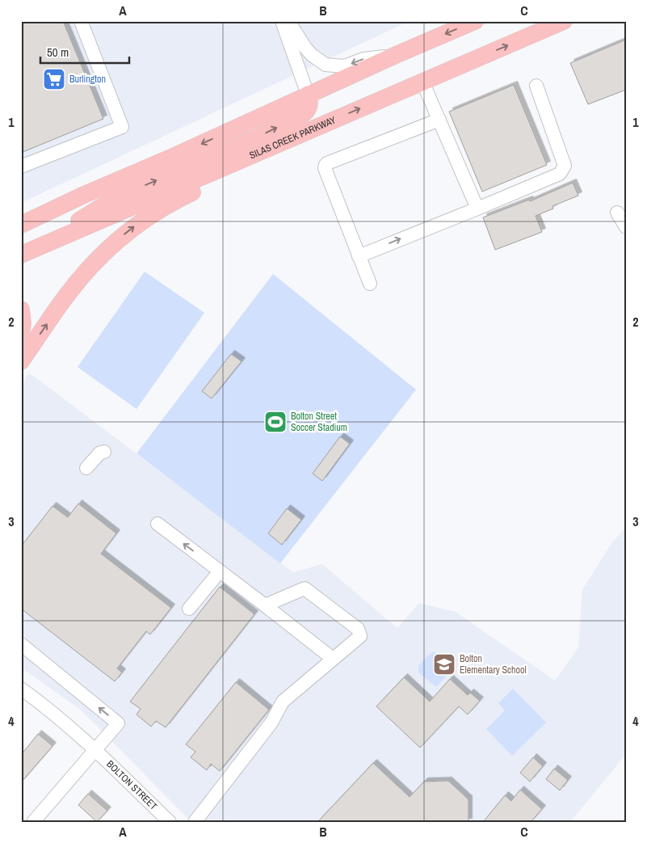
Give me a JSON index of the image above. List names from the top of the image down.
{
  "streets": {
    "main road": ["SILAS CREEK PARKWAY"],
    "street": ["BOLTON STREET"]
  },
  "places": {
    "supermarket": ["Burlington"],
    "sports": ["Bolton Street Soccer Stadium"],
    "school or university": ["Bolton Elementary School"]
  },
  "scale_bar": "50 m",
  "grid": {
    "columns": ["A", "B", "C"],
    "rows": [
      "1",
      "2",
      "3",
      "4"
    ]
  }
}
